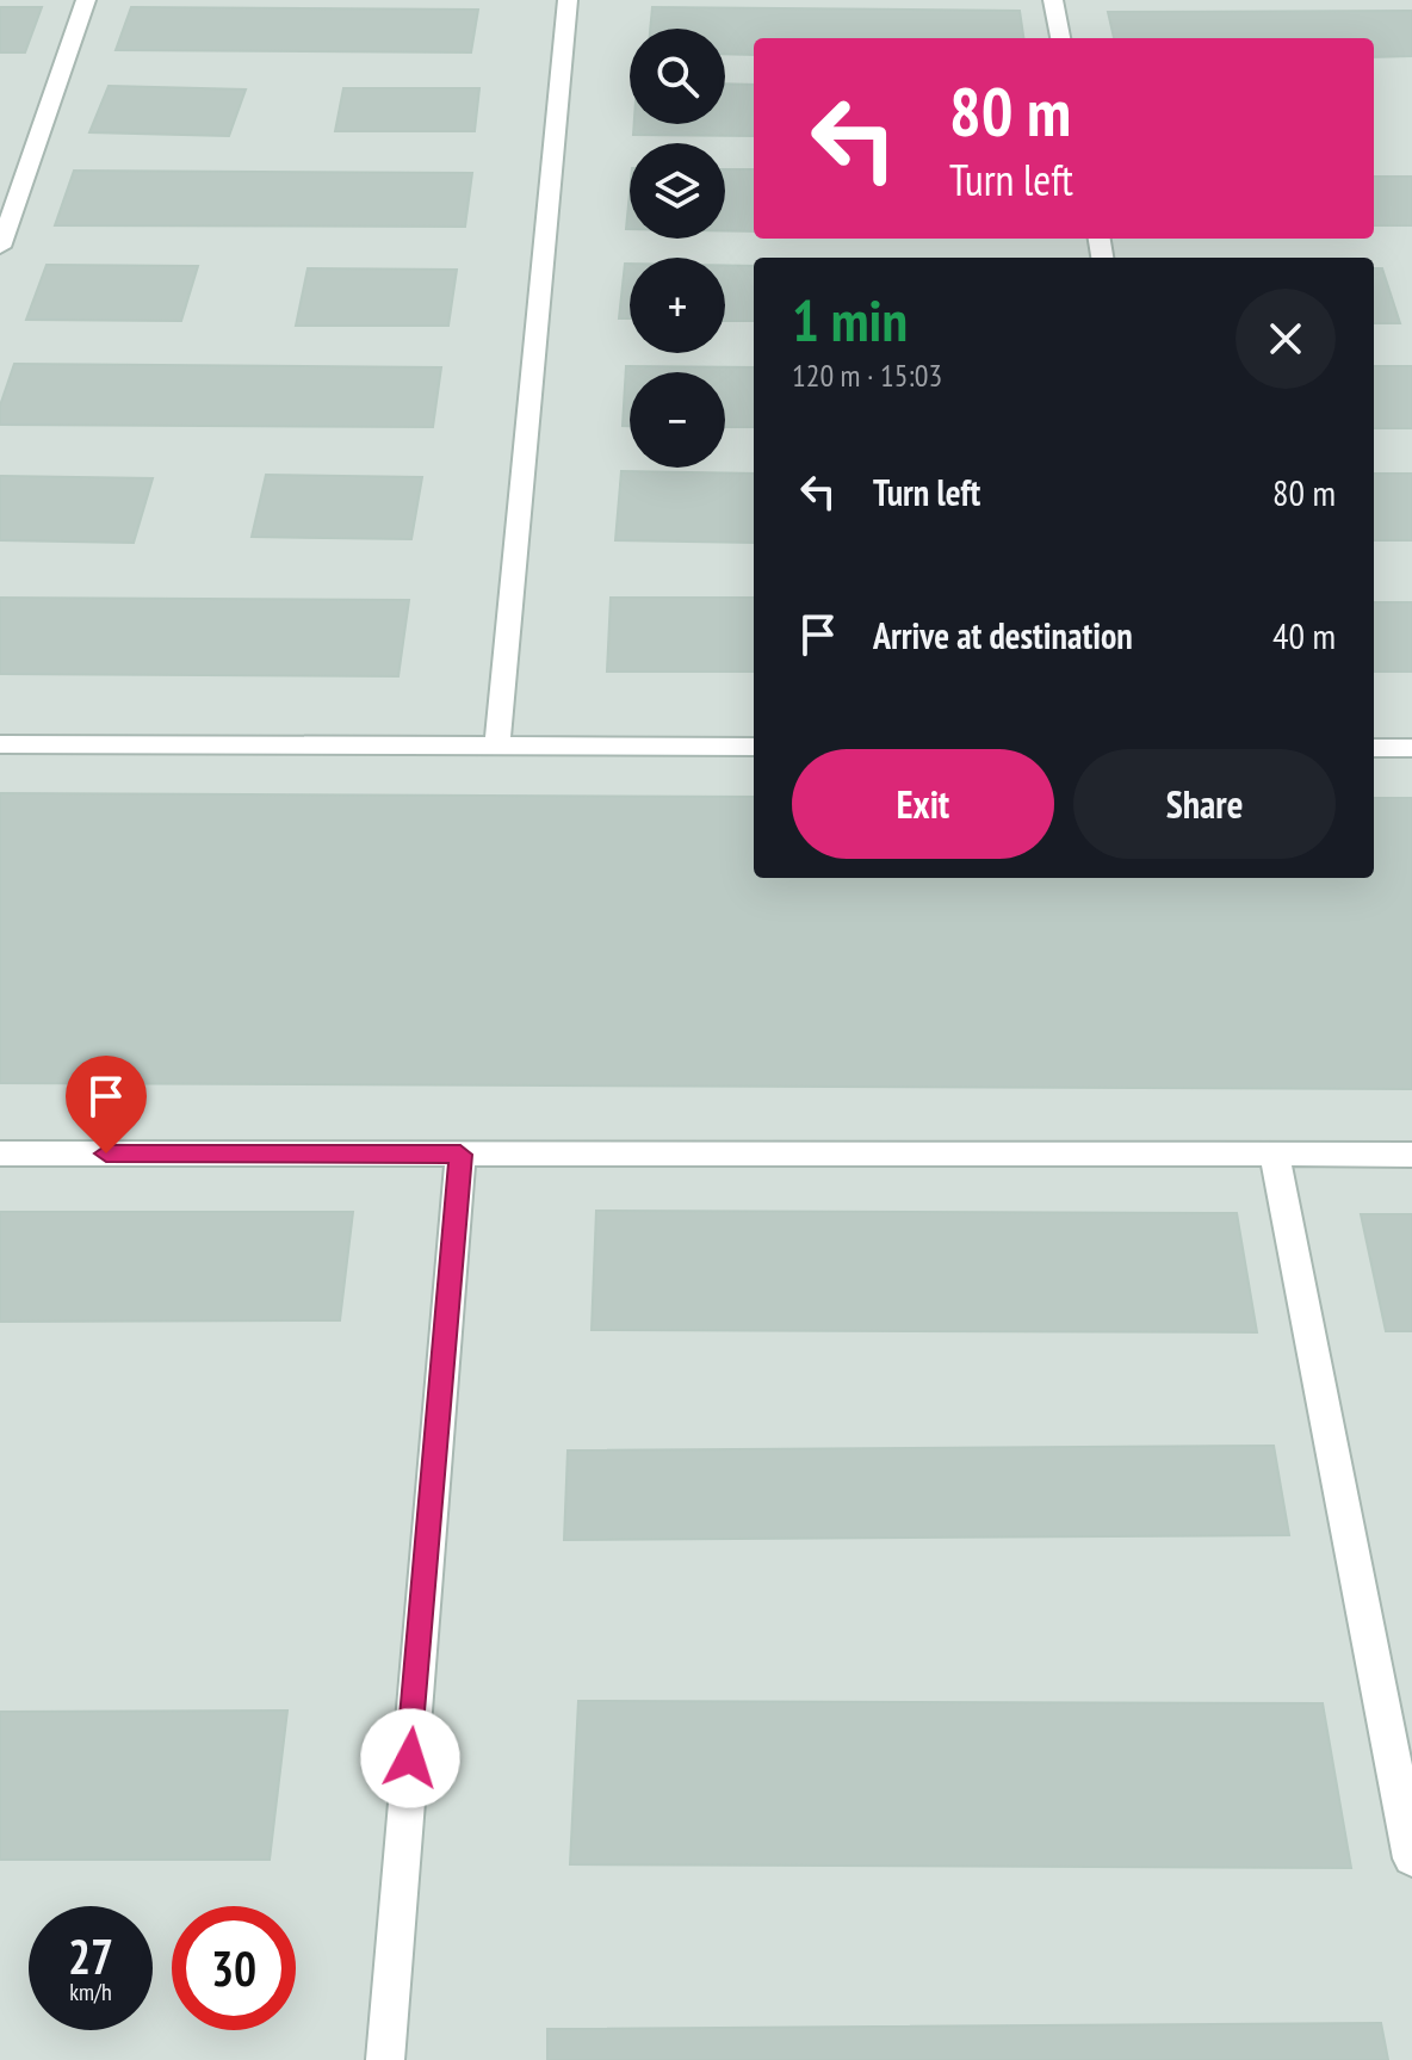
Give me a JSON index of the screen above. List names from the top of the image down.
{
  "page": {
    "map_buttons": ["+", "−"],
    "turn": ["80 m", "Turn left"],
    "heading": ["1 min", "120 m · 15:03"],
    "list": [
      {
        "name": "Turn left",
        "value": "80 m"
      },
      {
        "name": "Arrive at destination",
        "value": "40 m"
      }
    ],
    "buttons": ["Exit", "Share"],
    "speed": "27 km/h",
    "limit": "30"
  }
}
